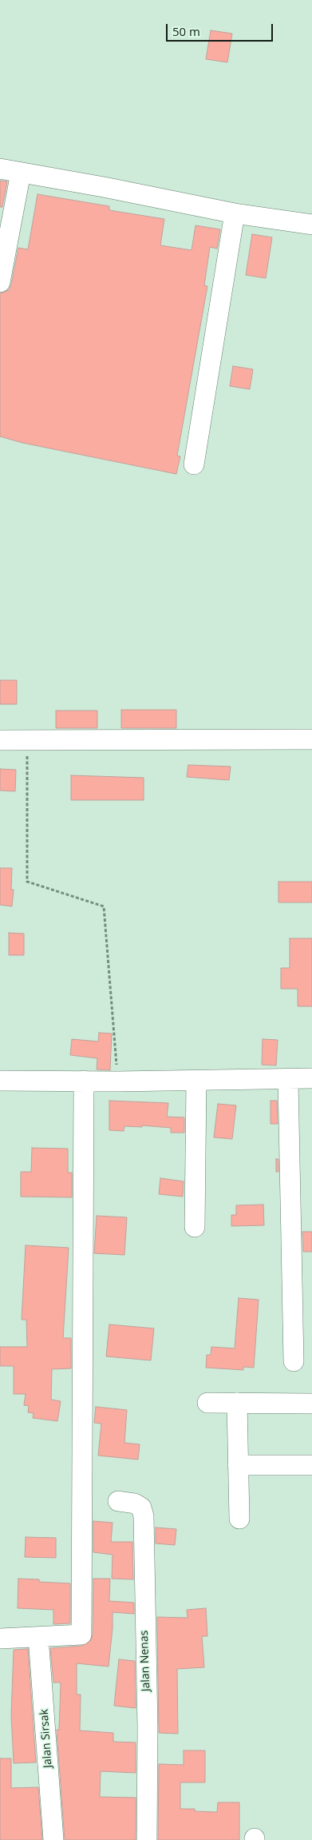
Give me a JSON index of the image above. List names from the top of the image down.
{
  "streets": {
    "street": ["Jalan Nenas", "Jalan Sirsak"]
  },
  "scale_bar": "50 m"
}
